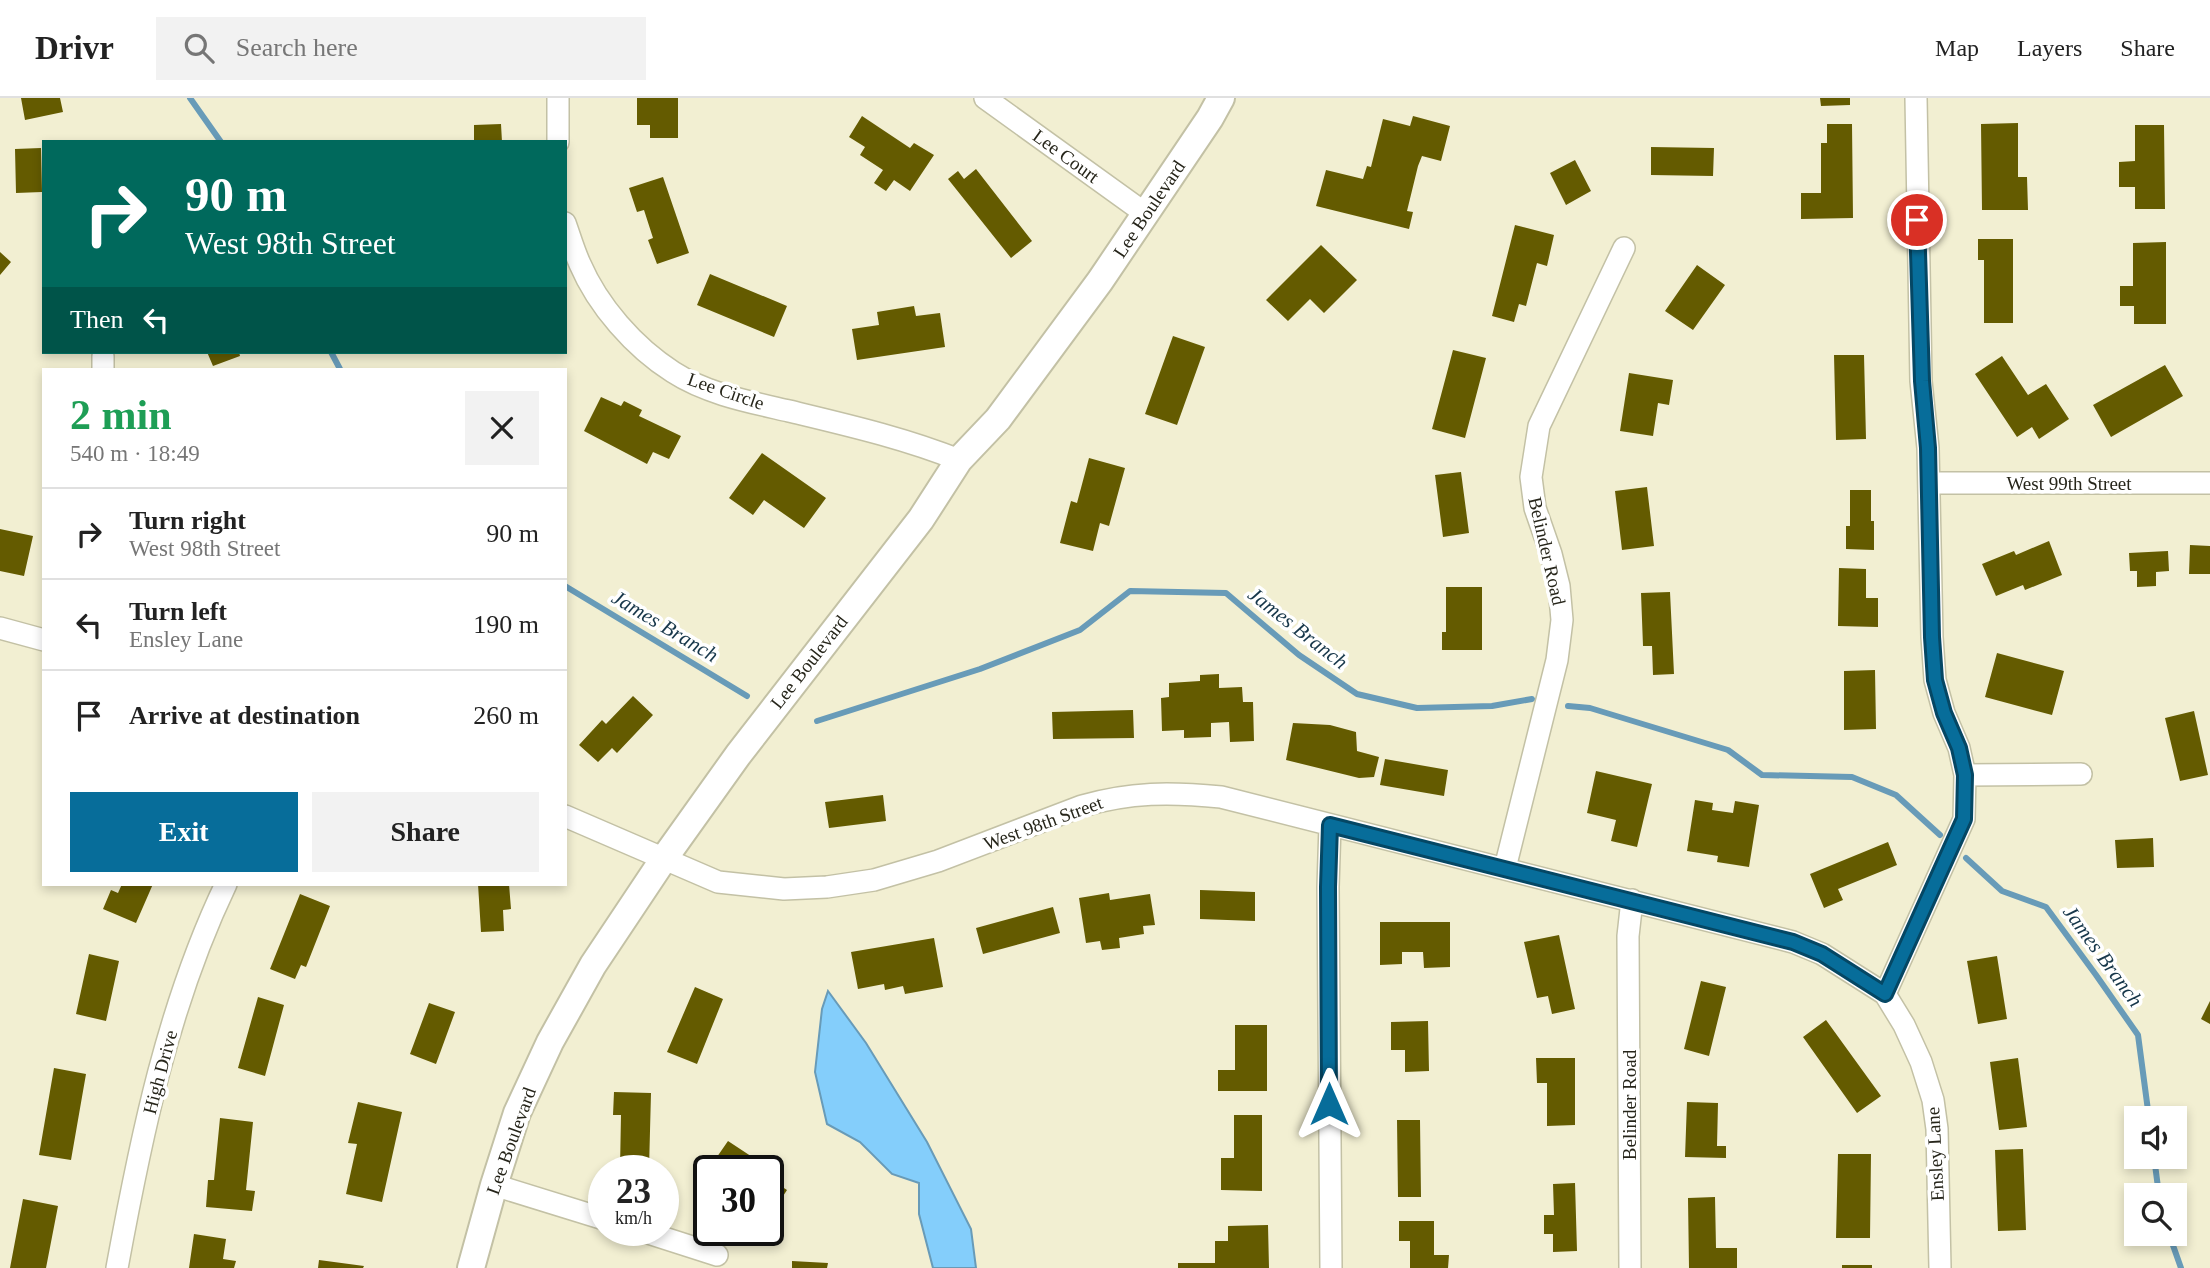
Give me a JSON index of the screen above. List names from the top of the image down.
{
  "streets": {
    "street": [
      "Lee Court",
      "Lee Boulevard",
      "Lee Circle",
      "West 99th Street",
      "Belinder Road",
      "West 98th Street",
      "High Drive",
      "Ensley Lane"
    ]
  },
  "crossings": [
    ["Lee Court", "Lee Boulevard"],
    ["Lee Boulevard", "Lee Circle"],
    ["Lee Boulevard", "West 98th Street"],
    ["Belinder Road", "West 98th Street"],
    ["West 98th Street", "Ensley Lane"]
  ],
  "water": ["James Branch"],
  "page": {
    "header": "Drivr",
    "search": "Search here",
    "nav": ["Map", "Layers", "Share"],
    "turn": ["90 m", "West 98th Street"],
    "then": "Then",
    "heading": ["2 min", "540 m · 18:49"],
    "list": [
      {
        "name": "Turn right",
        "note": "West 98th Street",
        "value": "90 m"
      },
      {
        "name": "Turn left",
        "note": "Ensley Lane",
        "value": "190 m"
      },
      {
        "name": "Arrive at destination",
        "value": "260 m"
      }
    ],
    "buttons": ["Exit", "Share"],
    "speed": "23 km/h",
    "limit": "30"
  }
}
